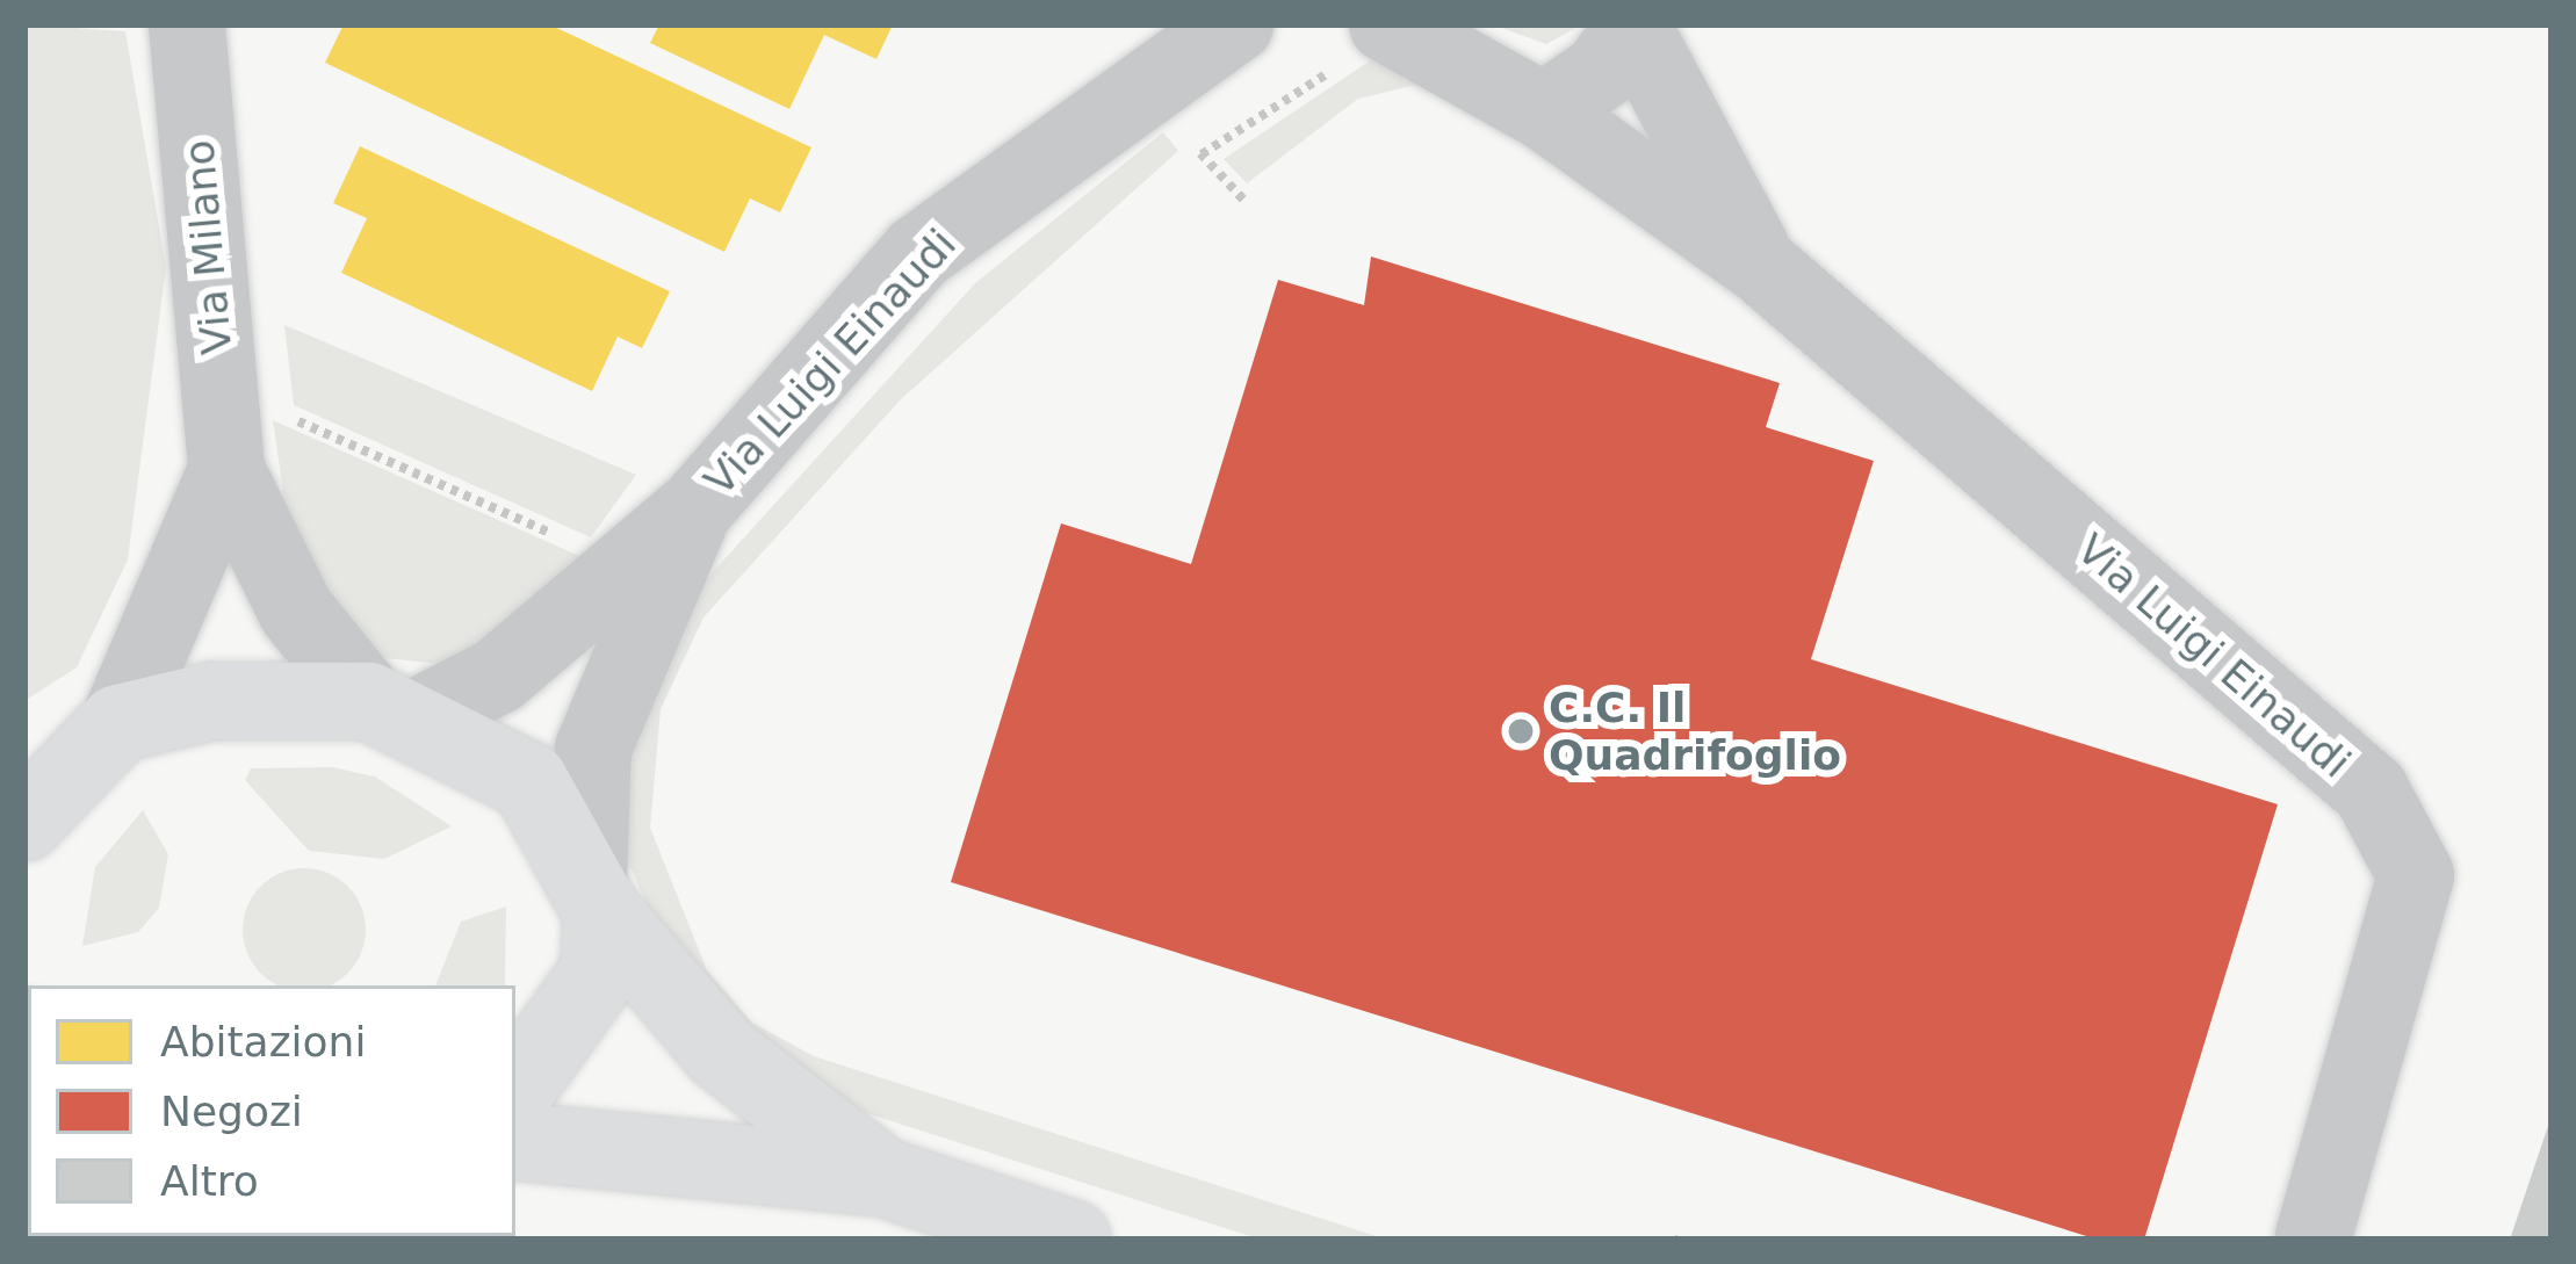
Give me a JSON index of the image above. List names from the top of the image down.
{
  "streets": {
    "street": ["Via Milano", "Via Luigi Einaudi"]
  },
  "places": ["C.C. Il Quadrifoglio"],
  "legend": ["Abitazioni", "Negozi", "Altro"]
}
